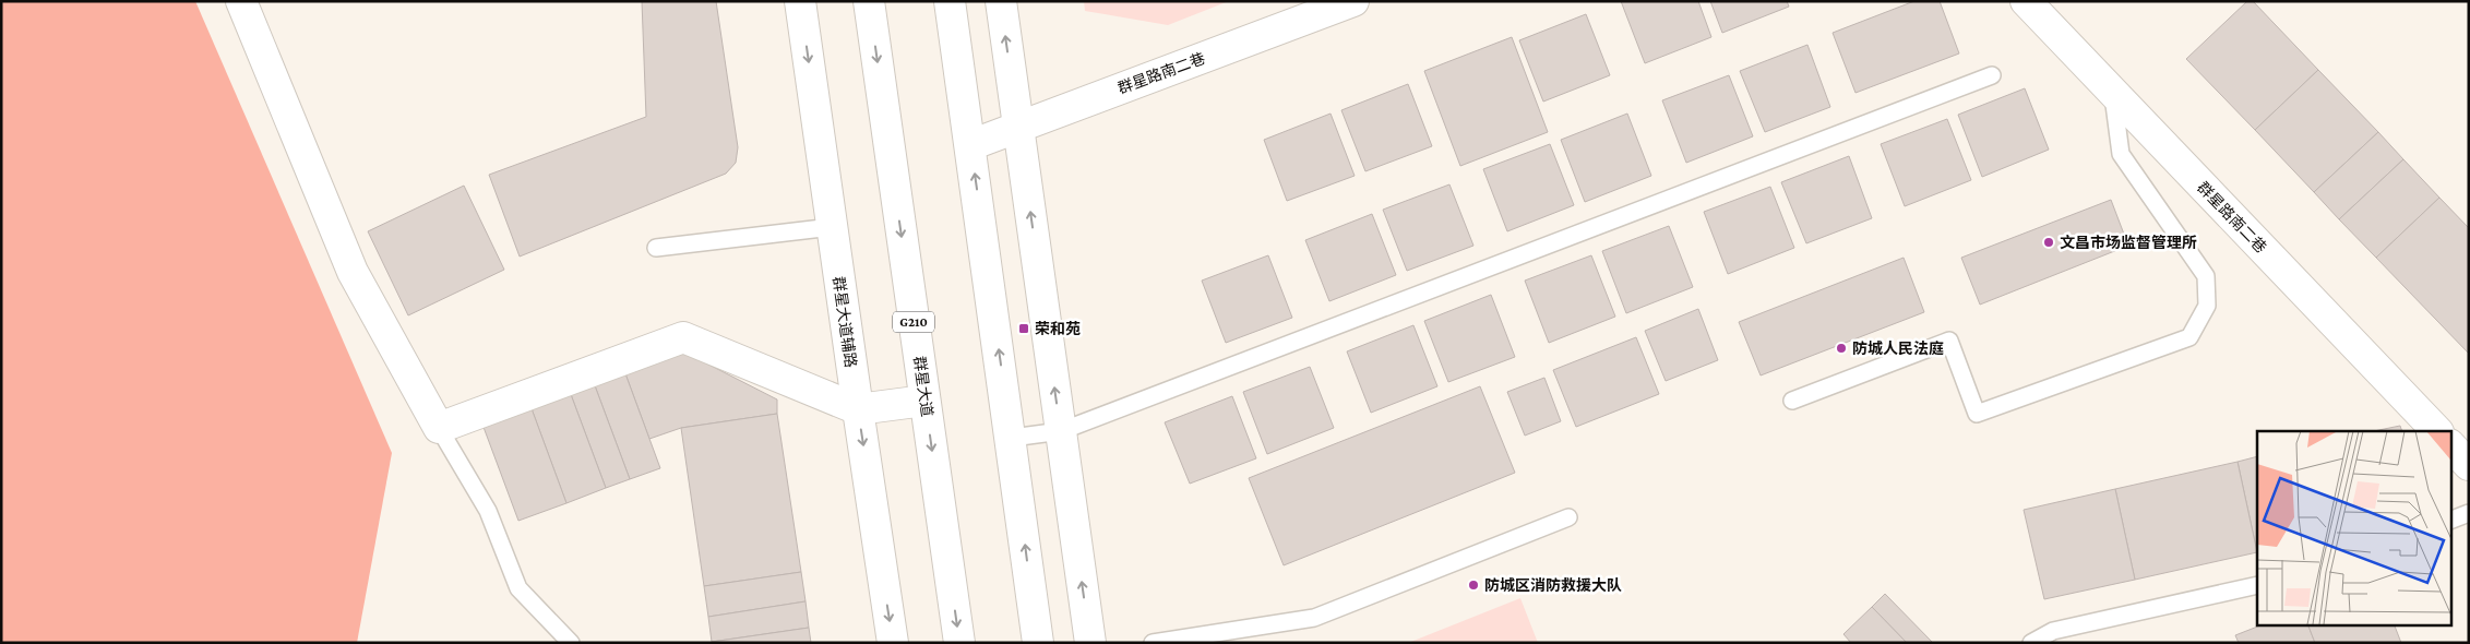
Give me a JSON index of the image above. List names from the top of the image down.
{
  "streets": {
    "main road": [
      "群星路南二巷",
      "群星大道辅路",
      "G210",
      "群星大道"
    ]
  },
  "places": {
    "other": ["文昌市场监督管理所", "防城人民法庭", "防城区消防救援大队"],
    "transit": ["荣和苑"]
  }
}
